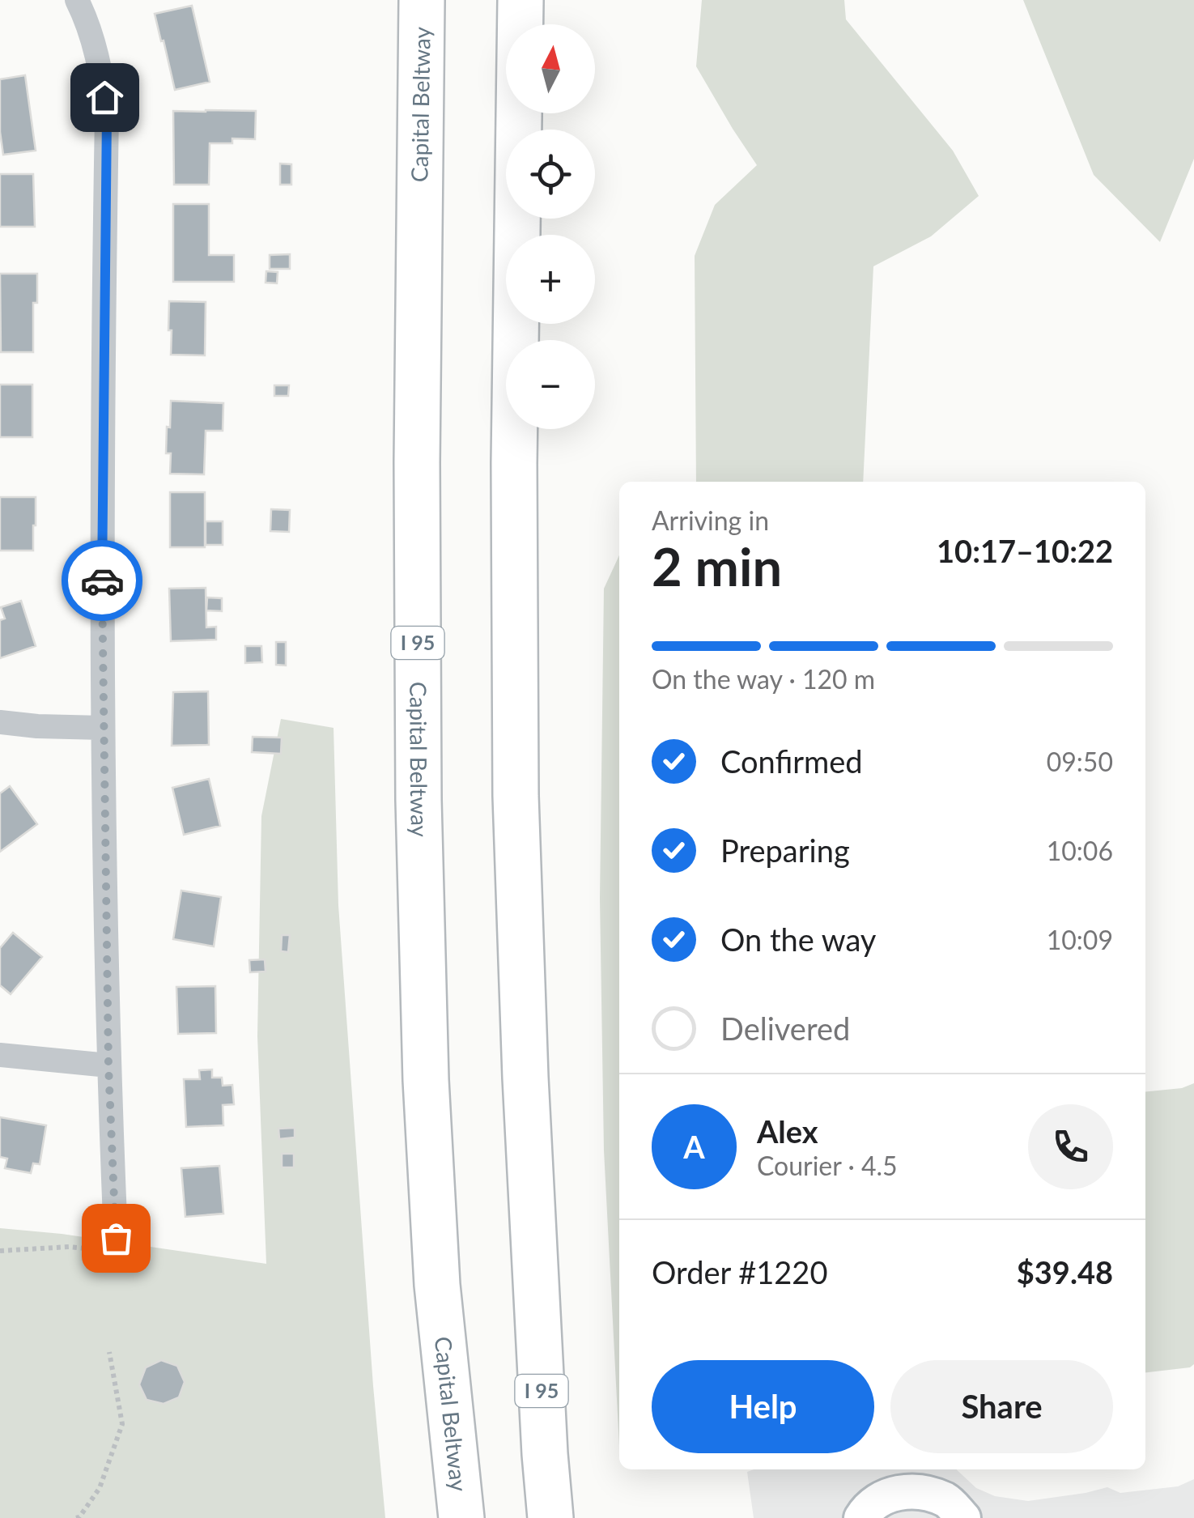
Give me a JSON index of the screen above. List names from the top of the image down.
{
  "streets": {
    "highway": ["Capital Beltway", "I 95"]
  },
  "north": "top",
  "page": {
    "map_buttons": ["+", "−"],
    "heading": ["2 min", "Arriving in", "10:17–10:22"],
    "panel": [
      "Alex",
      "Courier · 4.5",
      "Order #1220",
      "$39.48"
    ],
    "bar": "On the way · 120 m",
    "list": [
      ["Confirmed", "09:50"],
      ["Preparing", "10:06"],
      ["On the way", "10:09"],
      "Delivered"
    ],
    "round": "A",
    "buttons": ["Help", "Share"]
  }
}
